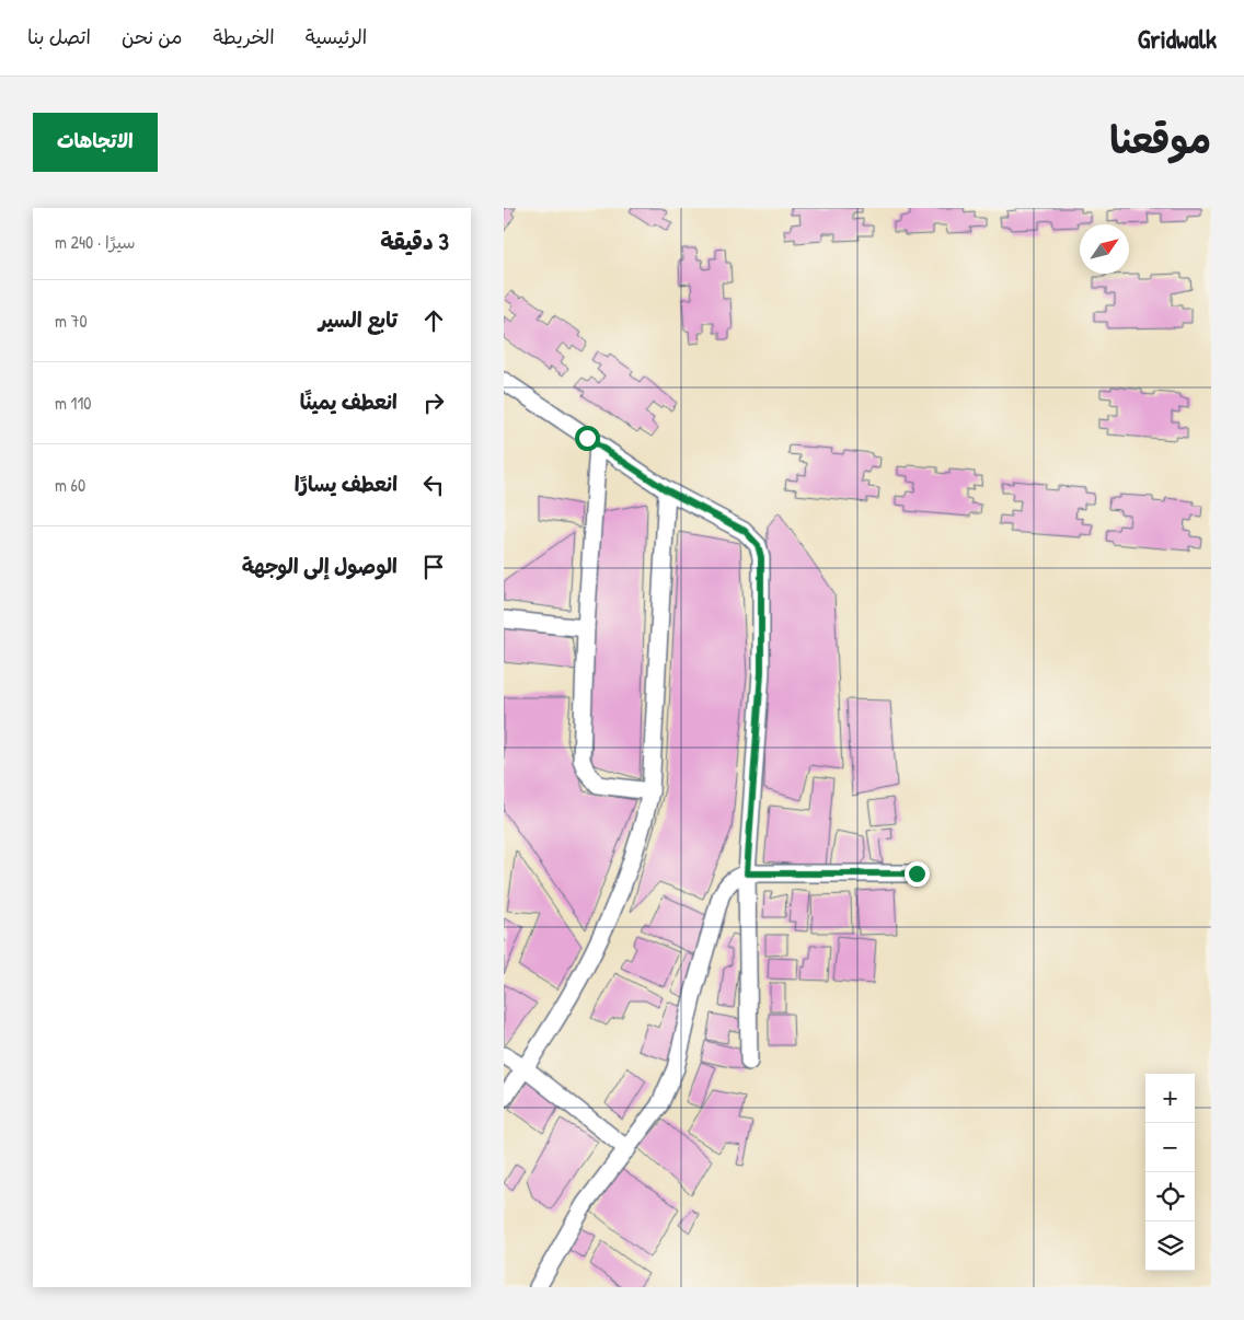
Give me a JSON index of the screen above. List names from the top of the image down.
{
  "north": "top right",
  "page": {
    "header": "Gridwalk",
    "nav": [
      "الرئيسية",
      "الخريطة",
      "من نحن",
      "اتصل بنا"
    ],
    "title": "موقعنا",
    "buttons": "الاتجاهات",
    "heading": ["3 دقيقة", "سيرًا · 240 m"],
    "list": [
      ["تابع السير", "70 m"],
      ["انعطف يمينًا", "110 m"],
      ["انعطف يسارًا", "60 m"],
      "الوصول إلى الوجهة"
    ],
    "map_buttons": ["+", "−"]
  }
}
